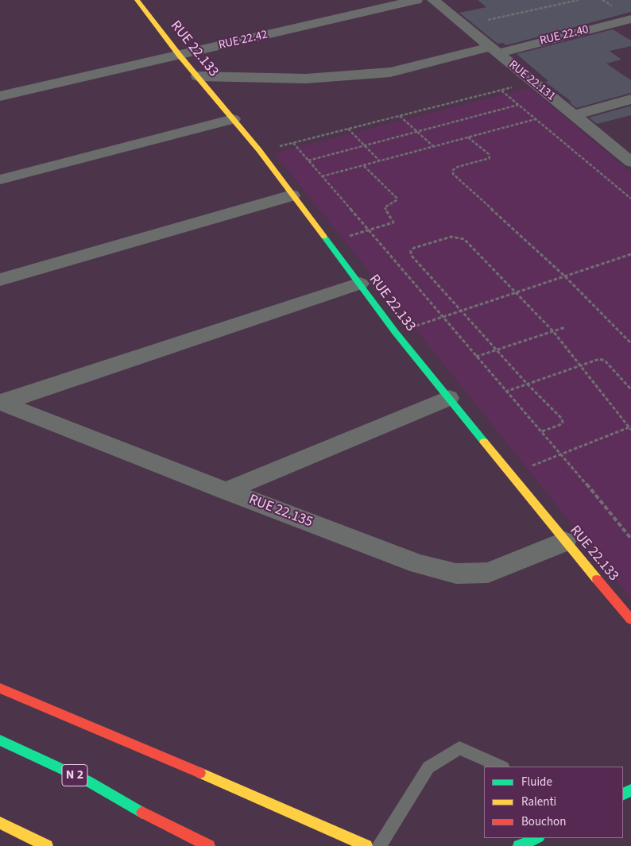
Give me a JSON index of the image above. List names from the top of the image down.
{
  "streets": {
    "street": [
      "RUE 22.40",
      "RUE 22.42",
      "RUE 22.133",
      "RUE 22.131",
      "RUE 22.135",
      "N 2"
    ]
  },
  "crossings": [
    ["RUE 22.40", "RUE 22.133"],
    ["RUE 22.40", "RUE 22.131"],
    ["RUE 22.42", "RUE 22.133"],
    ["RUE 22.133", "RUE 22.135"]
  ],
  "legend": ["Fluide", "Ralenti", "Bouchon"]
}
